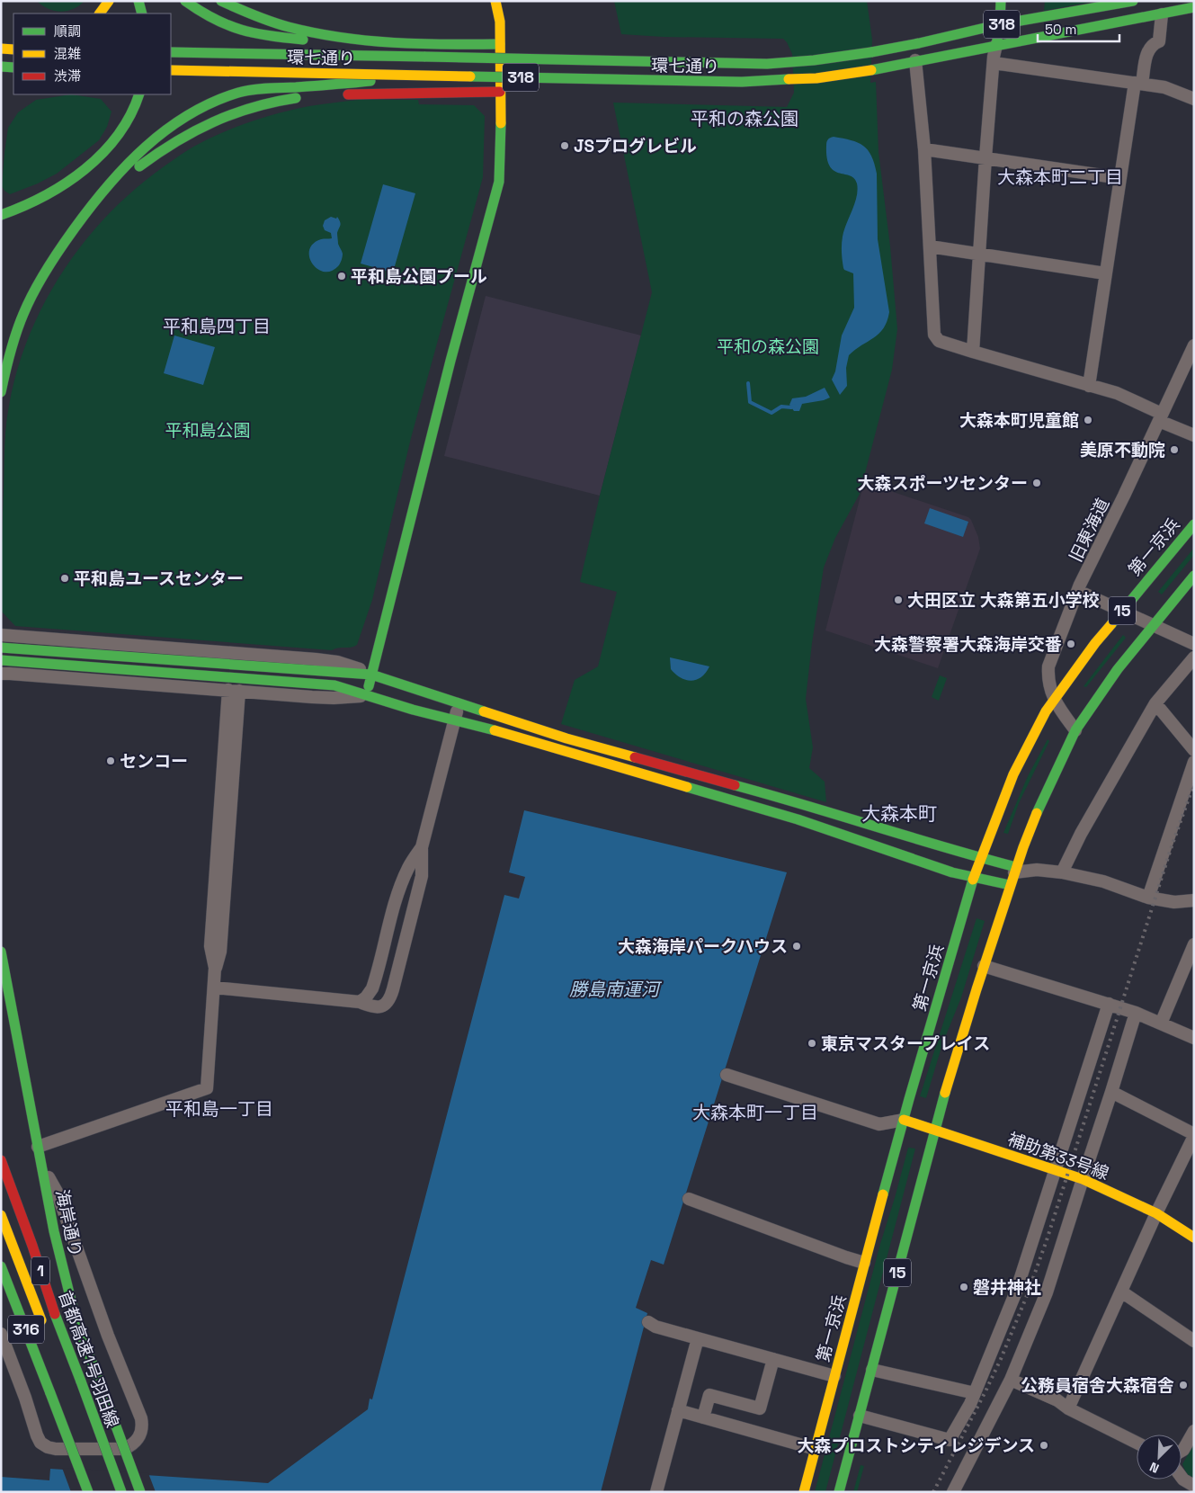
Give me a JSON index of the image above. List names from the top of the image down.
{
  "streets": {
    "main road": [
      "318",
      "環七通り",
      "第一京浜",
      "15",
      "補助第33号線",
      "海岸通り",
      "1",
      "316",
      "首都高速1号羽田線"
    ],
    "street": ["旧東海道"]
  },
  "crossings": [
    ["旧東海道", "第一京浜"],
    ["旧東海道", "15"],
    ["第一京浜", "補助第33号線"],
    ["15", "補助第33号線"]
  ],
  "districts": [
    "平和の森公園",
    "大森本町二丁目",
    "平和島四丁目",
    "大森本町",
    "平和島一丁目",
    "大森本町一丁目"
  ],
  "water": ["勝島南運河"],
  "parks": ["平和の森公園", "平和島公園"],
  "places": [
    "JSプログレビル",
    "平和島公園プール",
    "大森本町児童館",
    "美原不動院",
    "大森スポーツセンター",
    "平和島ユースセンター",
    "大田区立 大森第五小学校",
    "大森警察署大森海岸交番",
    "センコー",
    "大森海岸パークハウス",
    "東京マスタープレイス",
    "磐井神社",
    "公務員宿舎大森宿舎",
    "大森プロストシティレジデンス"
  ],
  "legend": ["順調", "混雑", "渋滞"],
  "scale_bar": "50 m",
  "north": "bottom left"
}
